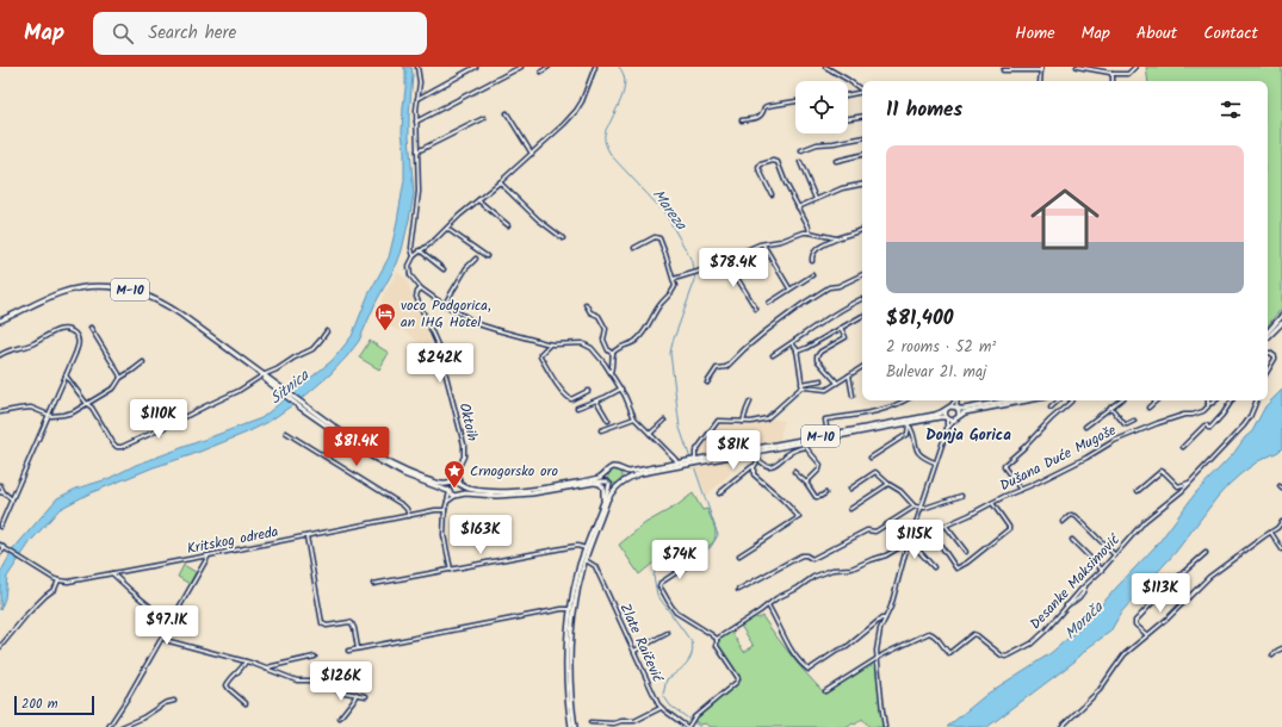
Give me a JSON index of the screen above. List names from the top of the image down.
{
  "streets": {
    "main road": ["M-10"],
    "street": [
      "Oktoih",
      "Dušana Duće Mugoše",
      "Kritskog odreda",
      "Desanke Maksimović",
      "Zlate Raičević"
    ]
  },
  "crossings": [
    ["M-10", "Oktoih"]
  ],
  "districts": ["Donja Gorica"],
  "water": ["Mareza", "Sitnica", "Morača"],
  "places": {
    "hotel": ["voco Podgorica, an IHG Hotel"],
    "place": ["Crnogorsko oro"]
  },
  "scale_bar": "200 m",
  "page": {
    "header": "Map",
    "search": "Search here",
    "nav": [
      "Home",
      "Map",
      "About",
      "Contact"
    ],
    "heading": "11 homes",
    "list": [
      {
        "name": "$81,400",
        "note": "2 rooms · 52 m² · Bulevar 21. maj"
      }
    ],
    "price": [
      "$78.4K",
      "$242K",
      "$110K",
      "$81.4K",
      "$81K",
      "$163K",
      "$115K",
      "$74K",
      "$113K",
      "$97.1K",
      "$126K"
    ],
    "scale": "200 m"
  }
}
